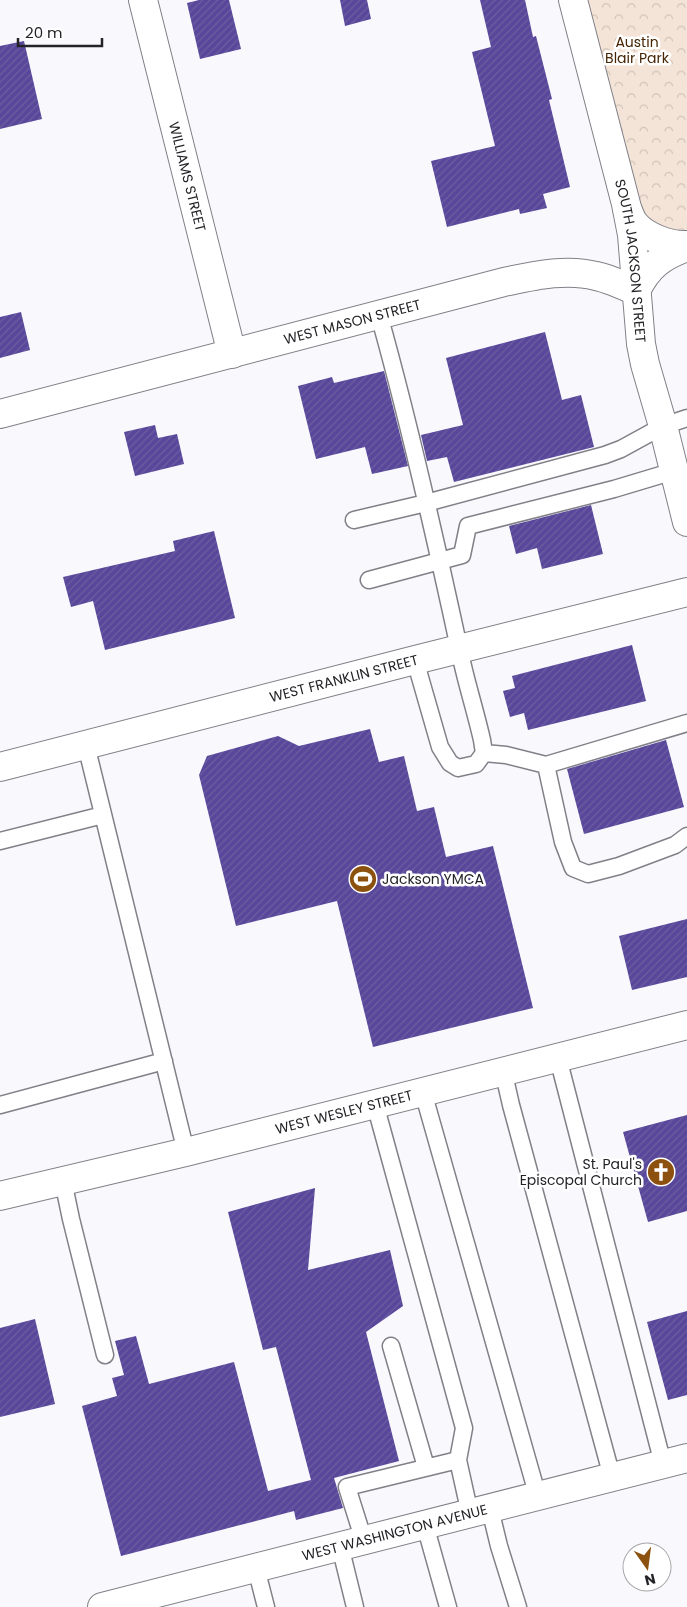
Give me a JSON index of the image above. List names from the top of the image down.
{
  "streets": {
    "street": [
      "WILLIAMS STREET",
      "SOUTH JACKSON STREET",
      "WEST MASON STREET",
      "WEST FRANKLIN STREET",
      "WEST WESLEY STREET",
      "WEST WASHINGTON AVENUE"
    ]
  },
  "crossings": [
    ["WILLIAMS STREET", "WEST MASON STREET"],
    ["SOUTH JACKSON STREET", "WEST MASON STREET"]
  ],
  "parks": ["Austin Blair Park"],
  "places": {
    "sports": ["Jackson YMCA"],
    "church": ["St. Paul's Episcopal Church"]
  },
  "scale_bar": "20 m",
  "north": "bottom"
}
